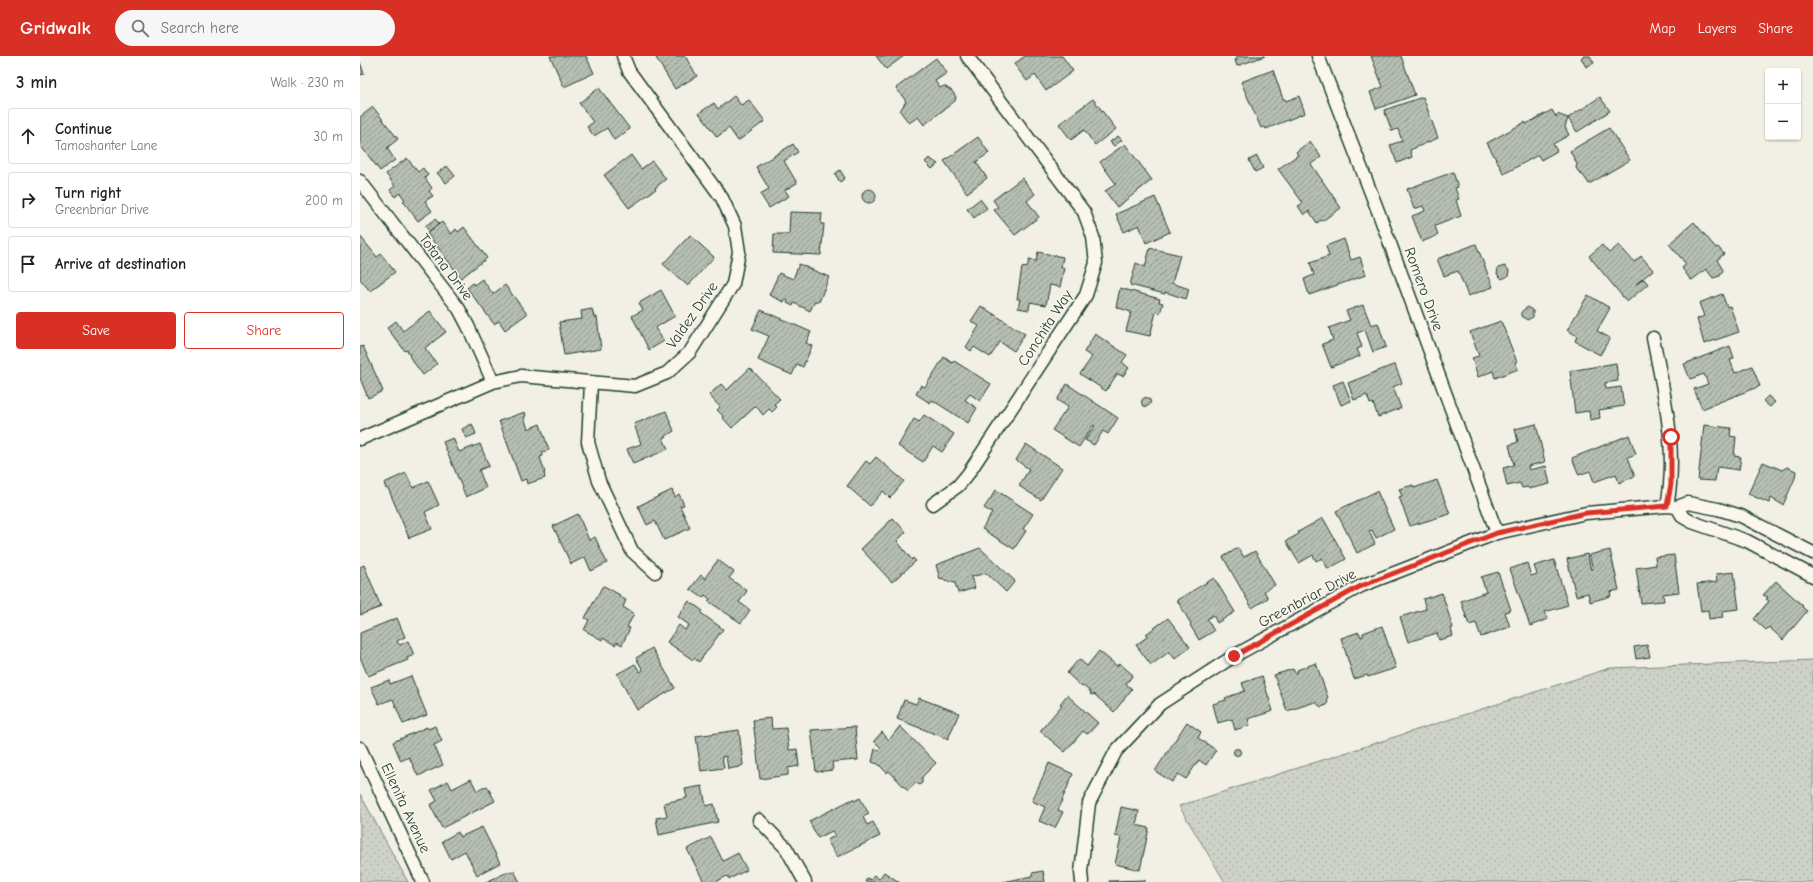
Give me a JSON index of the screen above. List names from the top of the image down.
{
  "streets": {
    "street": [
      "Totana Drive",
      "Romero Drive",
      "Valdez Drive",
      "Conchita Way",
      "Greenbriar Drive",
      "Ellenita Avenue"
    ]
  },
  "crossings": [
    ["Totana Drive", "Valdez Drive"],
    ["Romero Drive", "Greenbriar Drive"]
  ],
  "page": {
    "header": "Gridwalk",
    "search": "Search here",
    "nav": ["Map", "Layers", "Share"],
    "heading": ["3 min", "Walk · 230 m"],
    "map_buttons": ["+", "−"],
    "list": [
      ["Continue", "Tamoshanter Lane", "30 m"],
      ["Turn right", "Greenbriar Drive", "200 m"],
      "Arrive at destination"
    ],
    "buttons": ["Save", "Share"]
  }
}
